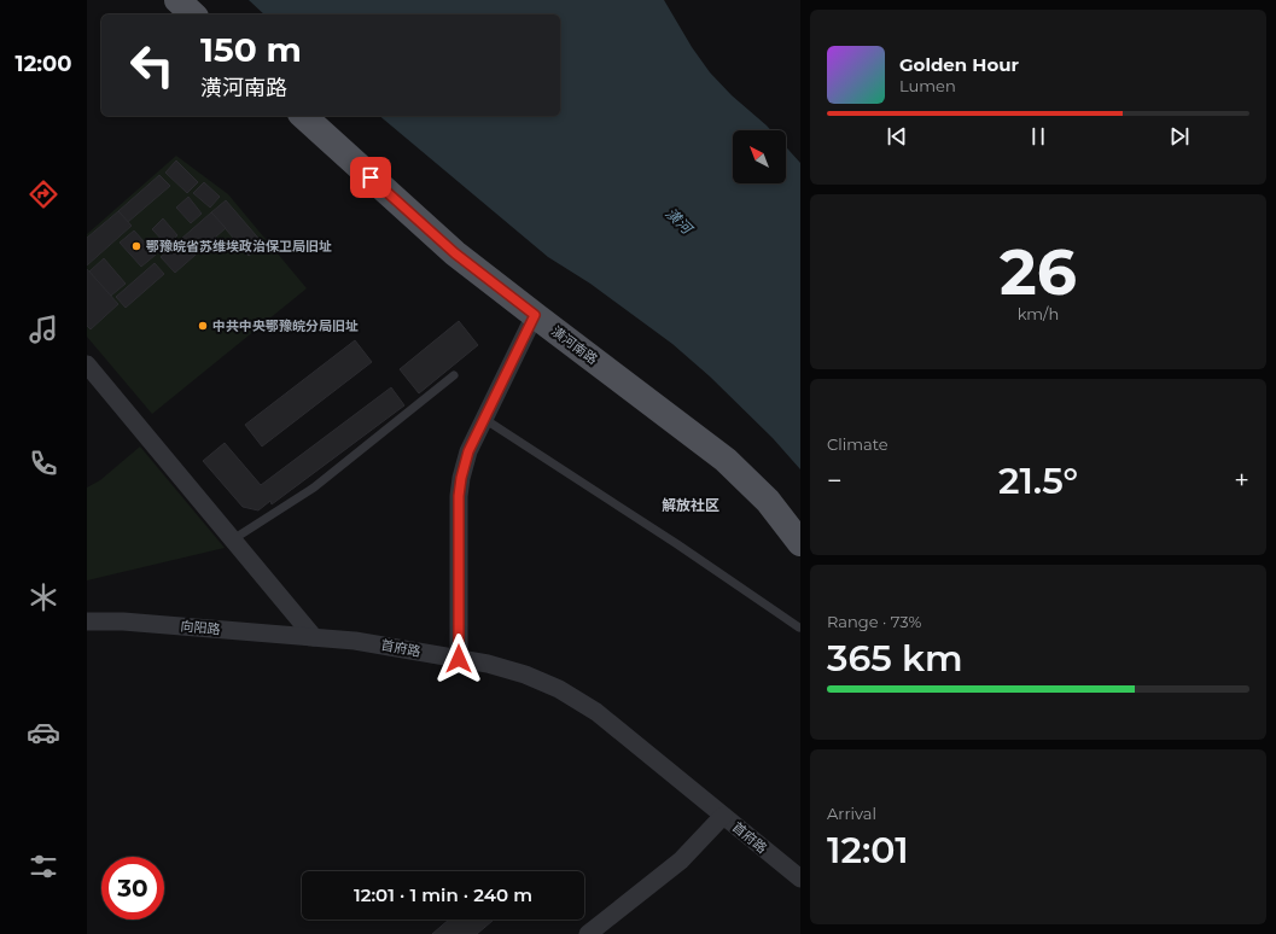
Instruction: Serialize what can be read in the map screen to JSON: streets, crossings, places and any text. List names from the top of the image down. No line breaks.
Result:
{"streets":{"main road":["潢河南路"],"street":["向阳路","首府路"]},"crossings":[["向阳路","首府路"]],"districts":["解放社区"],"water":["潢河"],"places":["鄂豫皖省苏维埃政治保卫局旧址","中共中央鄂豫皖分局旧址"],"north":"top left","page":{"tabs":"12:00","turn":["150 m","潢河南路"],"song":["Golden Hour","Lumen"],"tile":[["26","km/h"],"Climate",["Range · 73%","365 km"],["Arrival","12:01"]],"heat":["−","21.5°","+"],"limit":"30","trip":"12:01 · 1 min · 240 m"}}
